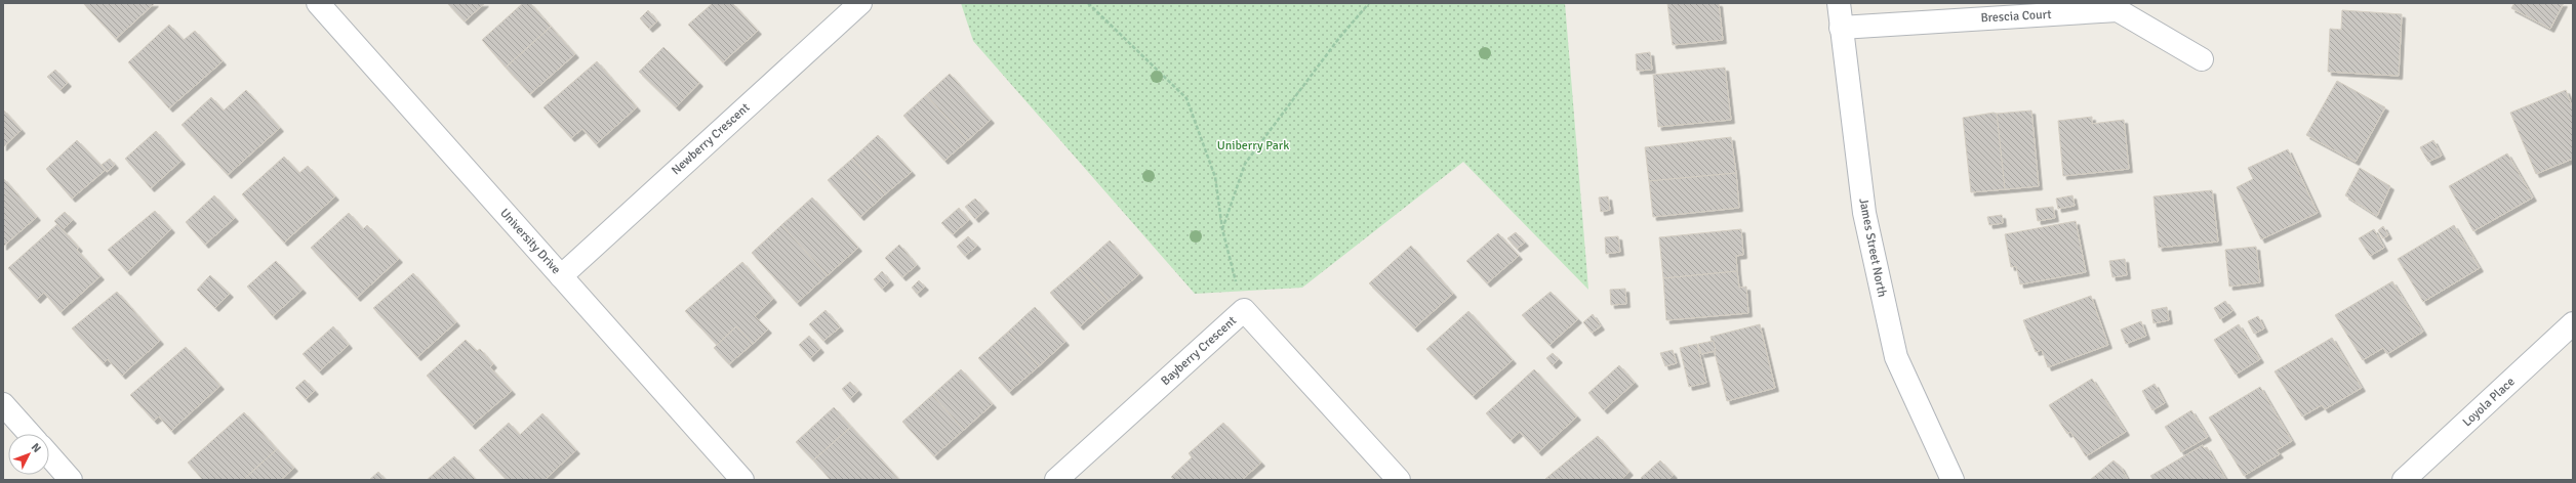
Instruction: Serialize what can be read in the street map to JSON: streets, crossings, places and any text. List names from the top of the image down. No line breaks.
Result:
{"streets":{"street":["Brescia Court","Newberry Crescent","University Drive","James Street North","Bayberry Crescent","Loyola Place"]},"crossings":[["Brescia Court","James Street North"],["Newberry Crescent","University Drive"]],"parks":["Uniberry Park"],"north":"top right"}
